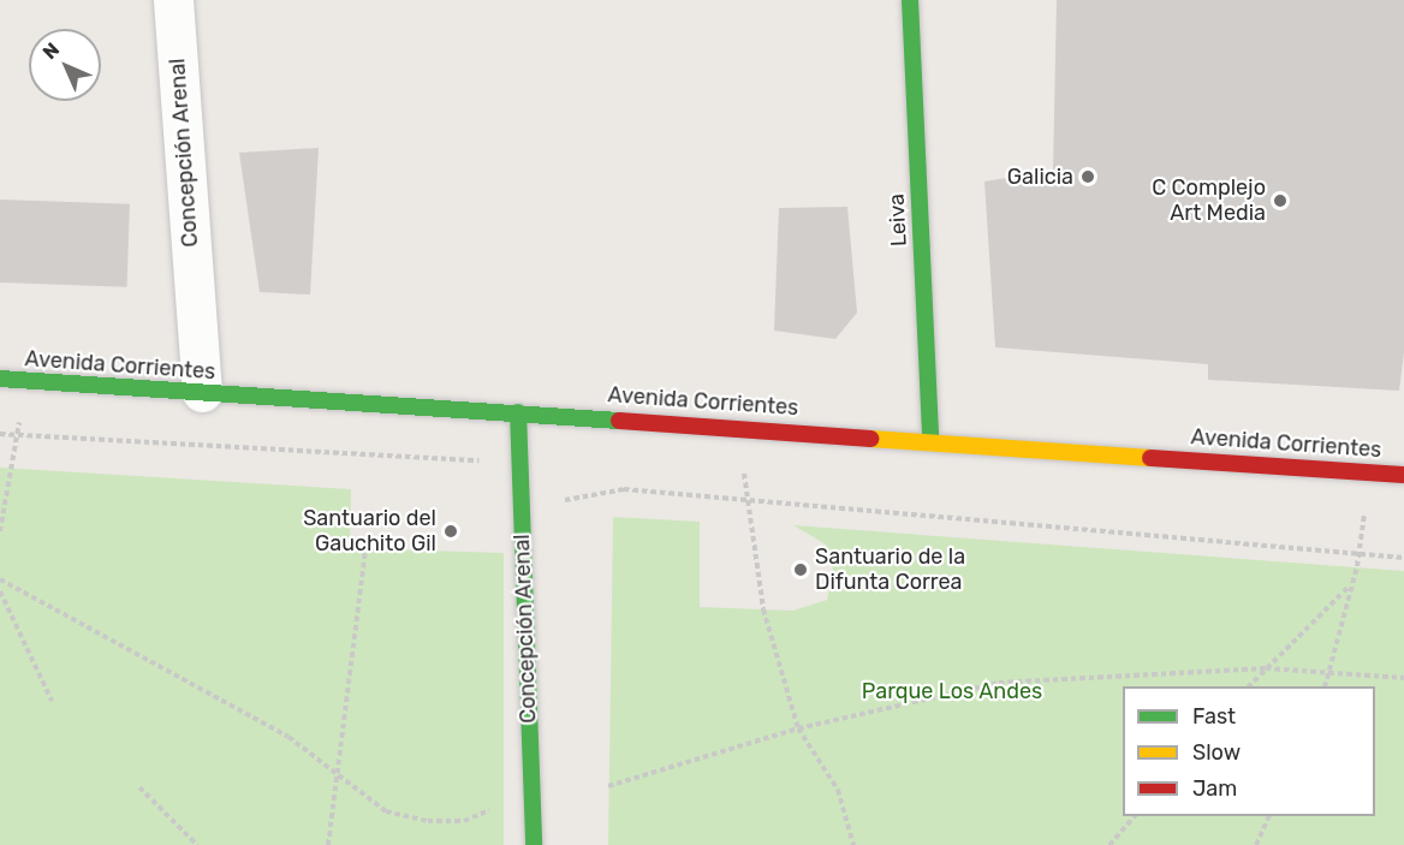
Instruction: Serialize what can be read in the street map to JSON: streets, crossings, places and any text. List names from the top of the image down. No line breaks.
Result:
{"streets":{"main road":["Concepción Arenal","Leiva","Avenida Corrientes"]},"crossings":[["Concepción Arenal","Avenida Corrientes"],["Leiva","Avenida Corrientes"]],"parks":["Parque Los Andes"],"places":["Galicia","C Complejo Art Media","Santuario del Gauchito Gil","Santuario de la Difunta Correa"],"legend":["Fast","Slow","Jam"],"north":"top left"}
